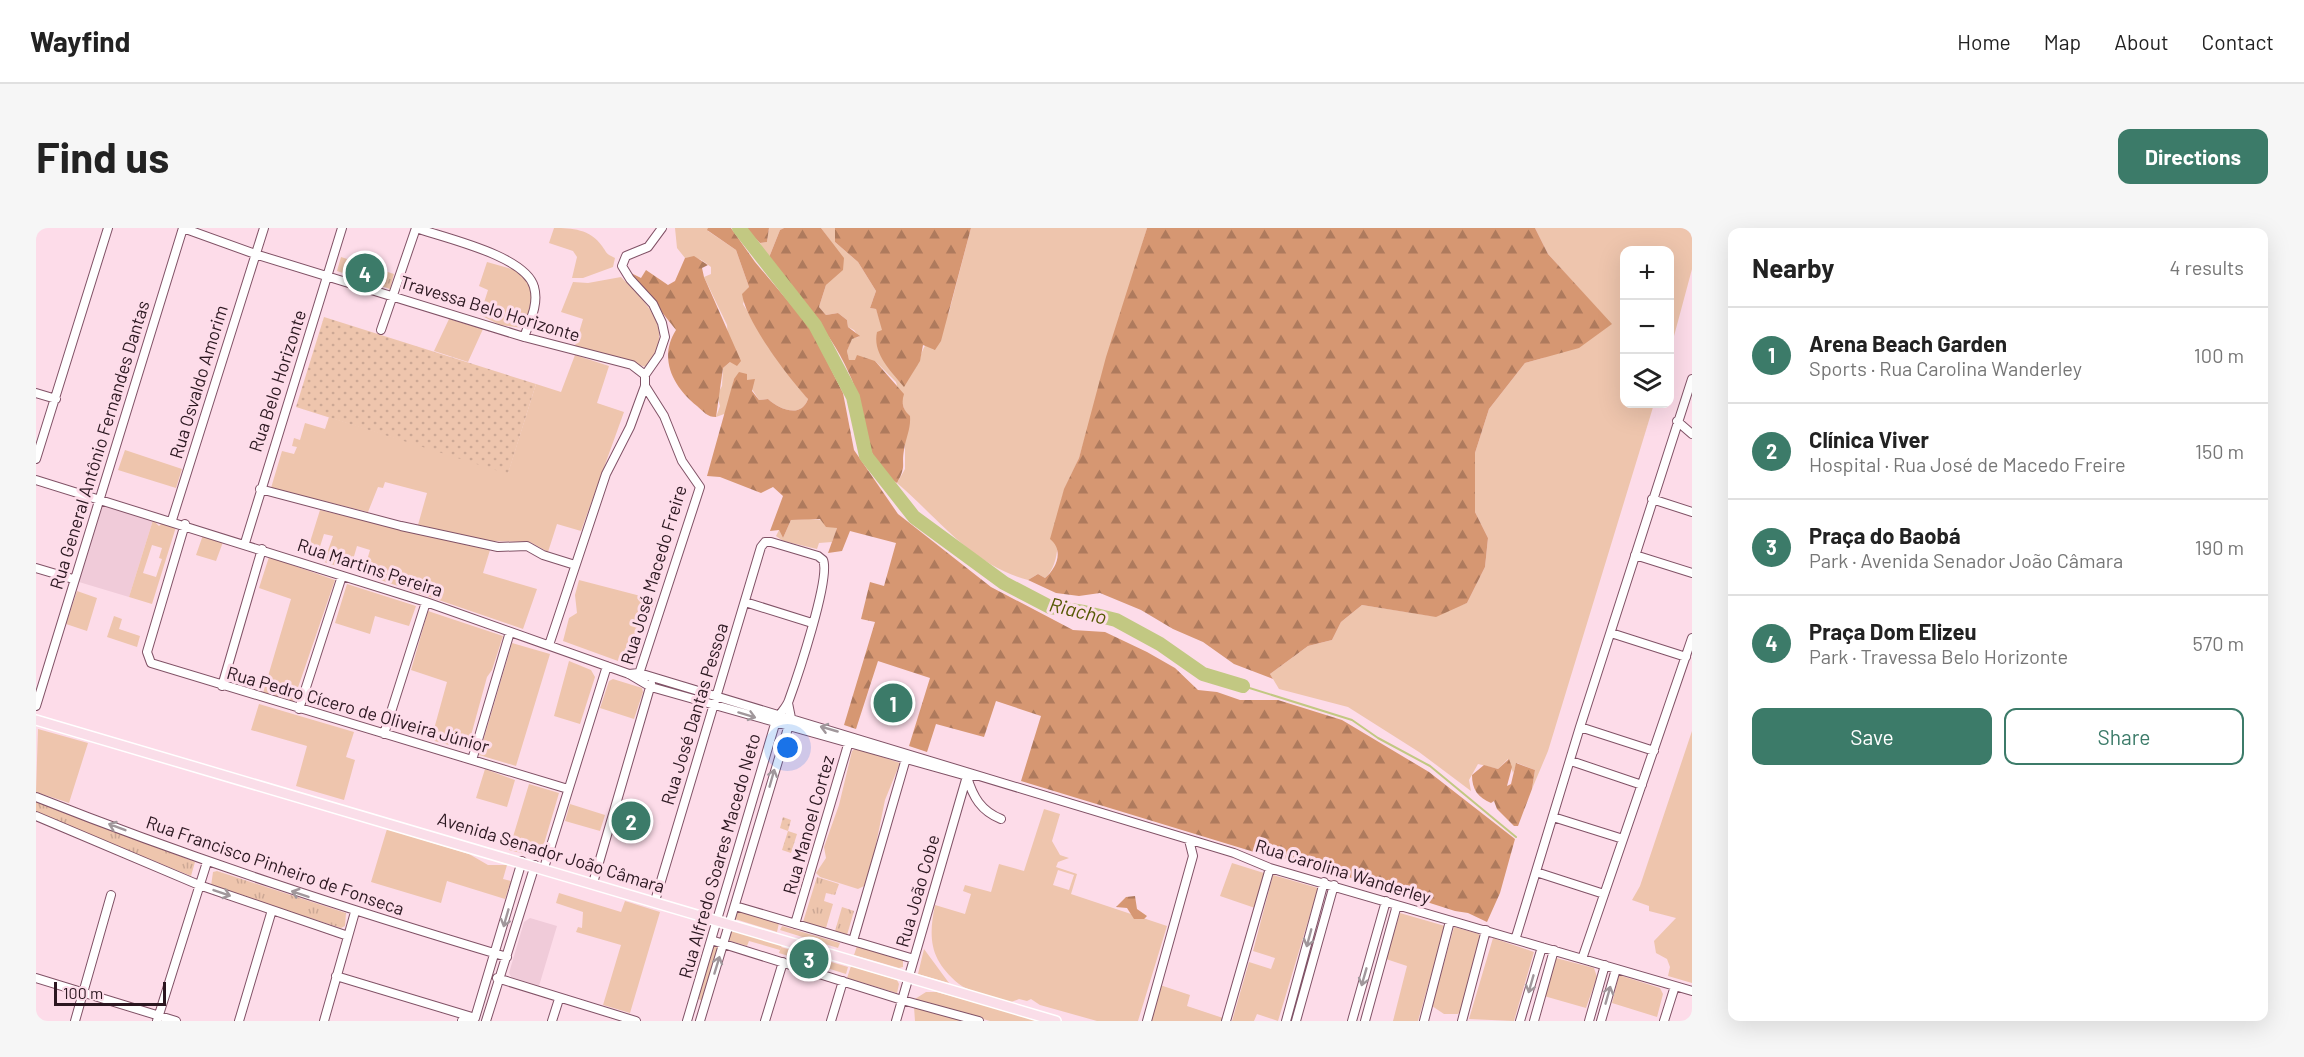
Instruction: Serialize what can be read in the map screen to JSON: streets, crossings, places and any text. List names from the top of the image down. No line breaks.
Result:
{"streets":{"main road":["Avenida Senador João Câmara"],"street":["Travessa Belo Horizonte","Rua Belo Horizonte","Rua Osvaldo Amorim","Rua General Antônio Fernandes Dantas","Rua Martins Pereira","Rua José Macedo Freire","Rua Pedro Cícero de Oliveira Júnior","Rua José Dantas Pessoa","Rua Manoel Cortez","Rua Alfredo Soares Macedo Neto","Rua Francisco Pinheiro de Fonseca","Rua Carolina Wanderley","Rua João Cobe"]},"crossings":[["Travessa Belo Horizonte","Rua Belo Horizonte"],["Travessa Belo Horizonte","Rua Osvaldo Amorim"],["Travessa Belo Horizonte","Rua General Antônio Fernandes Dantas"],["Rua Belo Horizonte","Rua Martins Pereira"],["Rua Osvaldo Amorim","Rua Martins Pereira"],["Rua General Antônio Fernandes Dantas","Rua Martins Pereira"],["Rua Martins Pereira","Rua José Macedo Freire"],["Rua Martins Pereira","Rua Pedro Cícero de Oliveira Júnior"],["Rua Martins Pereira","Rua Carolina Wanderley"],["Rua José Macedo Freire","Rua Carolina Wanderley"],["Rua José Dantas Pessoa","Avenida Senador João Câmara"],["Rua José Dantas Pessoa","Rua Alfredo Soares Macedo Neto"],["Rua José Dantas Pessoa","Rua Carolina Wanderley"],["Rua Manoel Cortez","Rua Carolina Wanderley"],["Avenida Senador João Câmara","Rua Alfredo Soares Macedo Neto"],["Avenida Senador João Câmara","Rua João Cobe"],["Rua Alfredo Soares Macedo Neto","Rua Carolina Wanderley"],["Rua Carolina Wanderley","Rua João Cobe"]],"water":["Riacho"],"scale_bar":"100 m","page":{"header":"Wayfind","nav":["Home","Map","About","Contact"],"buttons":["Directions",["Save","Share"]],"title":"Find us","heading":["Nearby","4 results"],"map_buttons":["+","−"],"pins":["4","1","2","3"],"list":[{"mark":"1","name":"Arena Beach Garden","note":"Sports · Rua Carolina Wanderley","value":"100 m"},{"mark":"2","name":"Clínica Viver","note":"Hospital · Rua José de Macedo Freire","value":"150 m"},{"mark":"3","name":"Praça do Baobá","note":"Park · Avenida Senador João Câmara","value":"190 m"},{"mark":"4","name":"Praça Dom Elizeu","note":"Park · Travessa Belo Horizonte","value":"570 m"}],"scale":"100 m"}}
